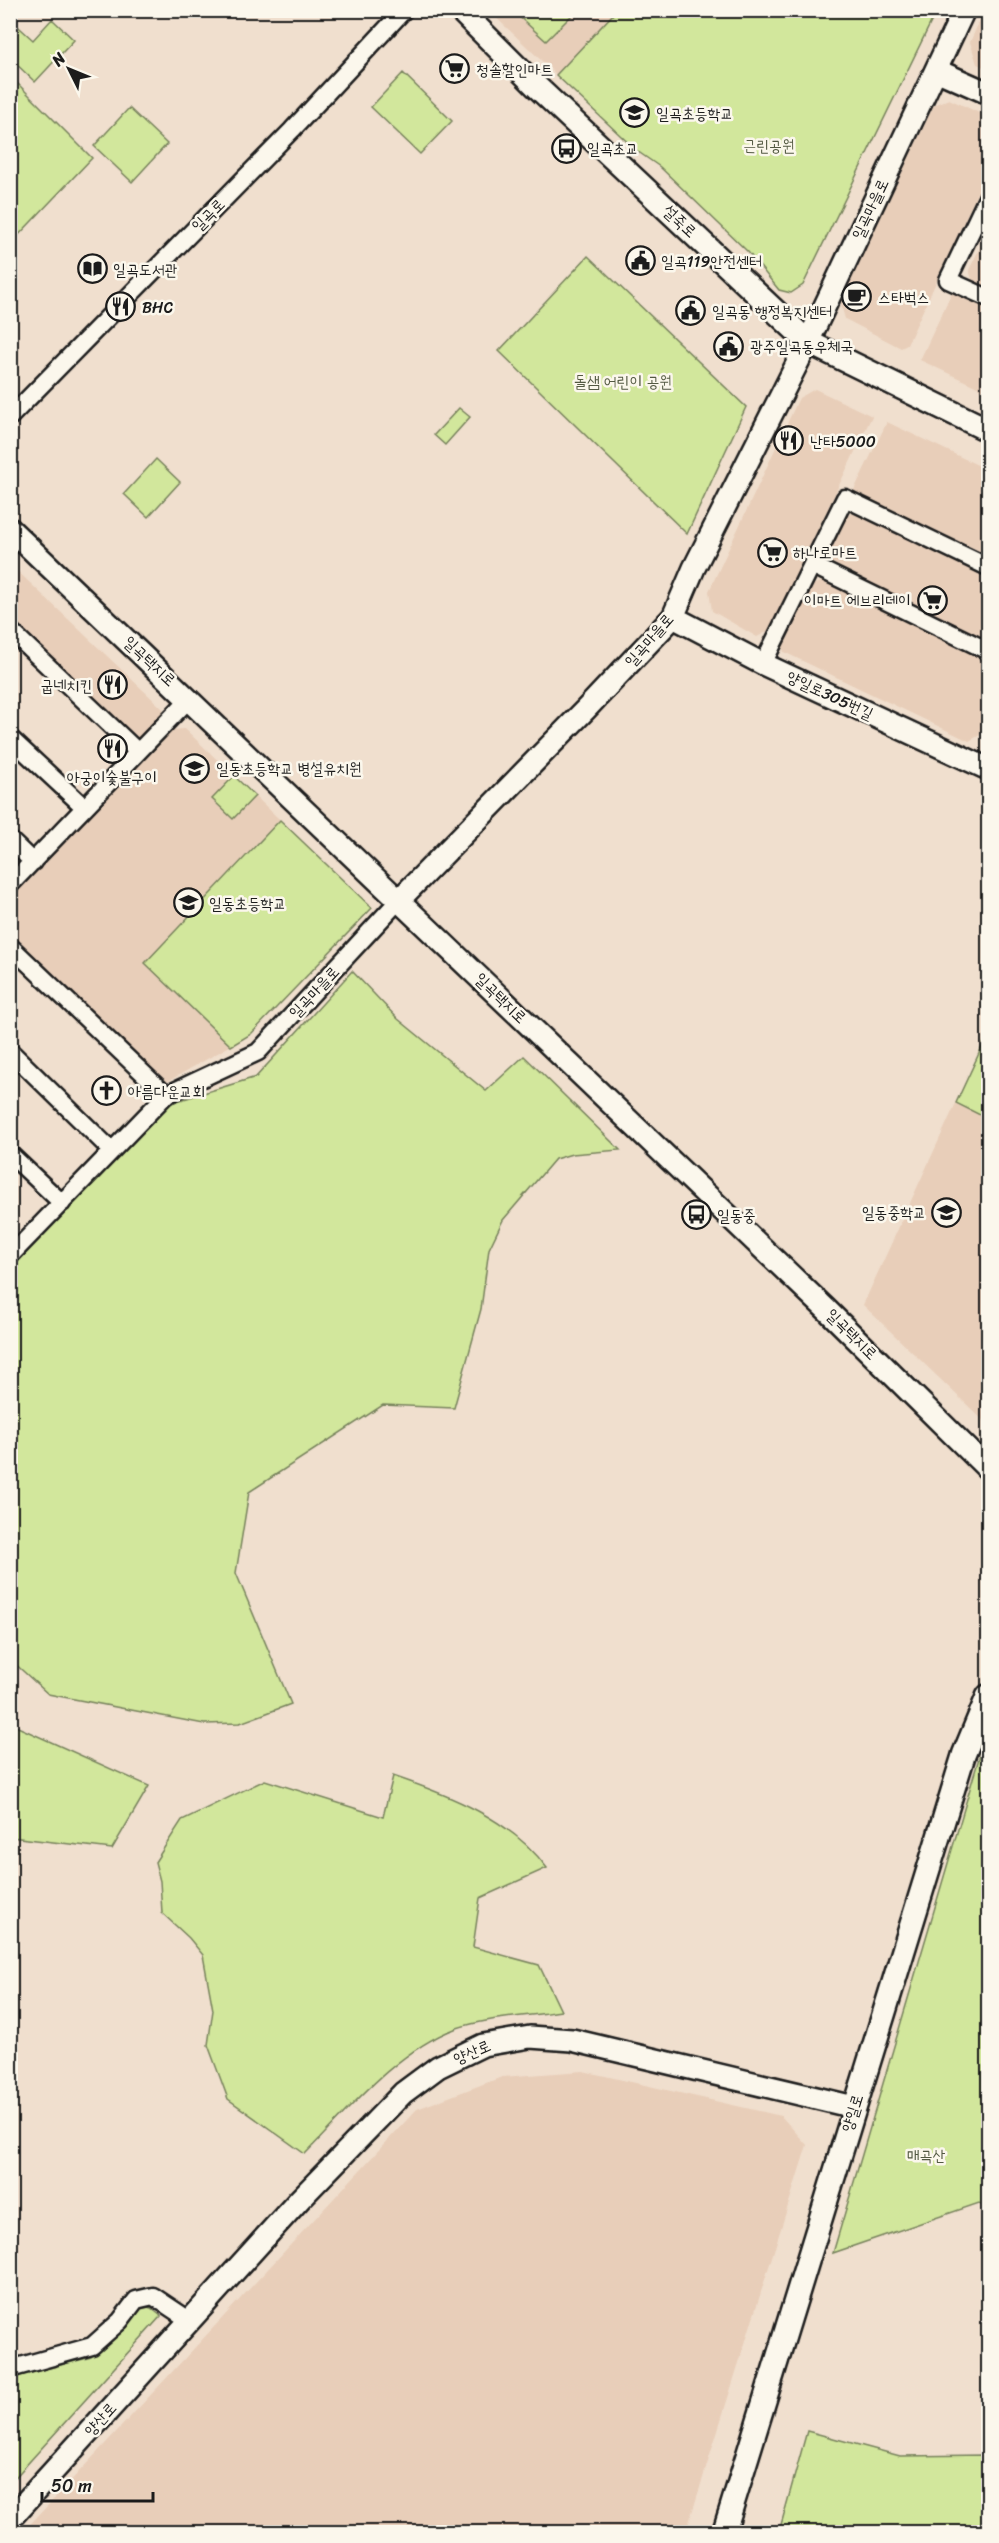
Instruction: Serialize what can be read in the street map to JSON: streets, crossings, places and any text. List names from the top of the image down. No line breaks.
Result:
{"streets":{"main road":["설죽로","양일로"],"street":["일곡마을로","일곡로","일곡택지로","양일로305번길","양산로"]},"crossings":[["일곡마을로","설죽로"],["일곡마을로","일곡택지로"],["일곡마을로","양일로305번길"],["양산로","양일로"]],"parks":["근린공원","돌샘 어린이 공원","매곡산"],"places":{"supermarket":["청솔할인마트","하나로마트","이마트 에브리데이"],"school or university":["일곡초등학교","일동초등학교 병설유치원","일동초등학교","일동중학교"],"bus stop":["일곡초교","일동중"],"public building":["일곡119안전센터","일곡동 행정복지센터","광주일곡동우체국"],"library":["일곡도서관"],"cafe":["스타벅스"],"restaurant":["BHC","난타5000","굽네치킨","아궁이숯불구이"],"church":["아름다운교회"]},"scale_bar":"50 m","north":"top left"}
